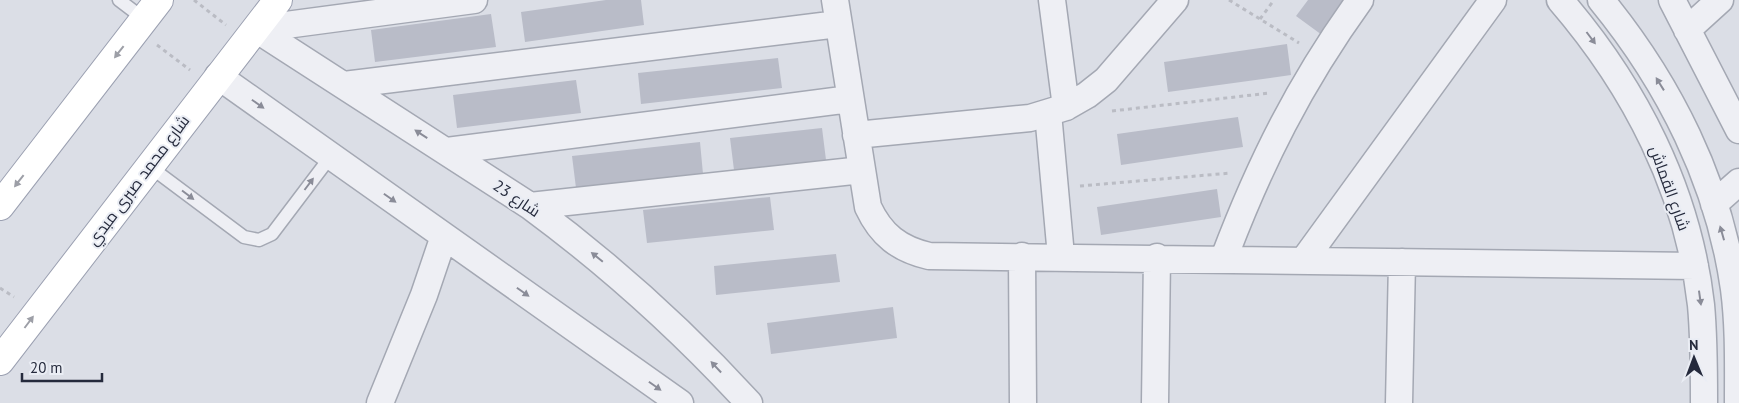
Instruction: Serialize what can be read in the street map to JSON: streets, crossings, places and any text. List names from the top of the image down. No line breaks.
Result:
{"streets":{"main road":["شارع محمد صبرى مبدي"],"street":["شارع القماش","شارع 23"]},"crossings":[["شارع محمد صبرى مبدي","شارع 23"]],"scale_bar":"20 m","north":"top"}
